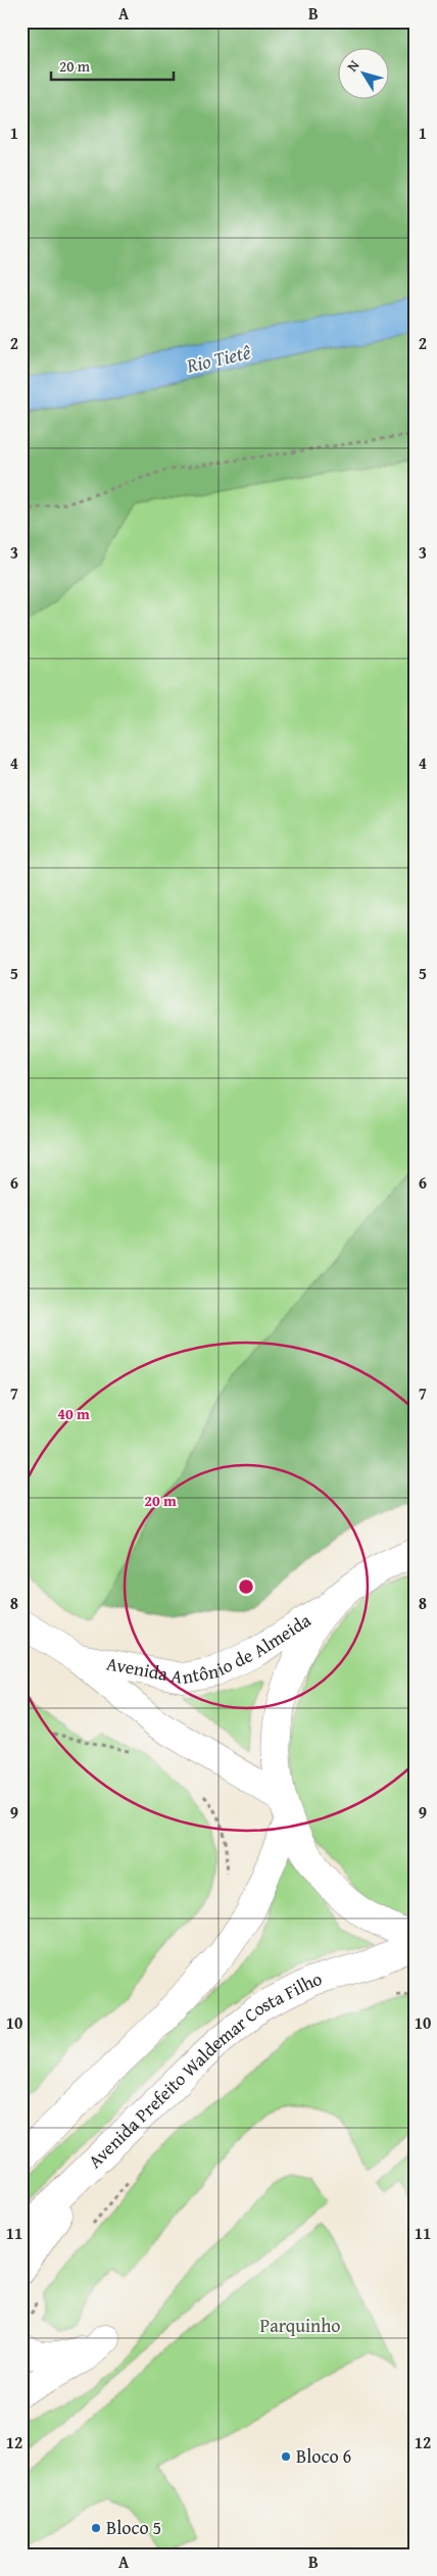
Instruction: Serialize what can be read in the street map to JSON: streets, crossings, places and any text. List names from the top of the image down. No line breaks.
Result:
{"streets":{"street":["Avenida Antônio de Almeida","Avenida Prefeito Waldemar Costa Filho"]},"water":["Rio Tietê"],"parks":["Parquinho"],"places":["Bloco 6","Bloco 5"],"scale_bar":"20 m","north":"top left","grid":{"columns":["A","B"],"rows":["1","2","3","4","5","6","7","8","9","10","11","12"]},"rings":["40 m","20 m"]}
